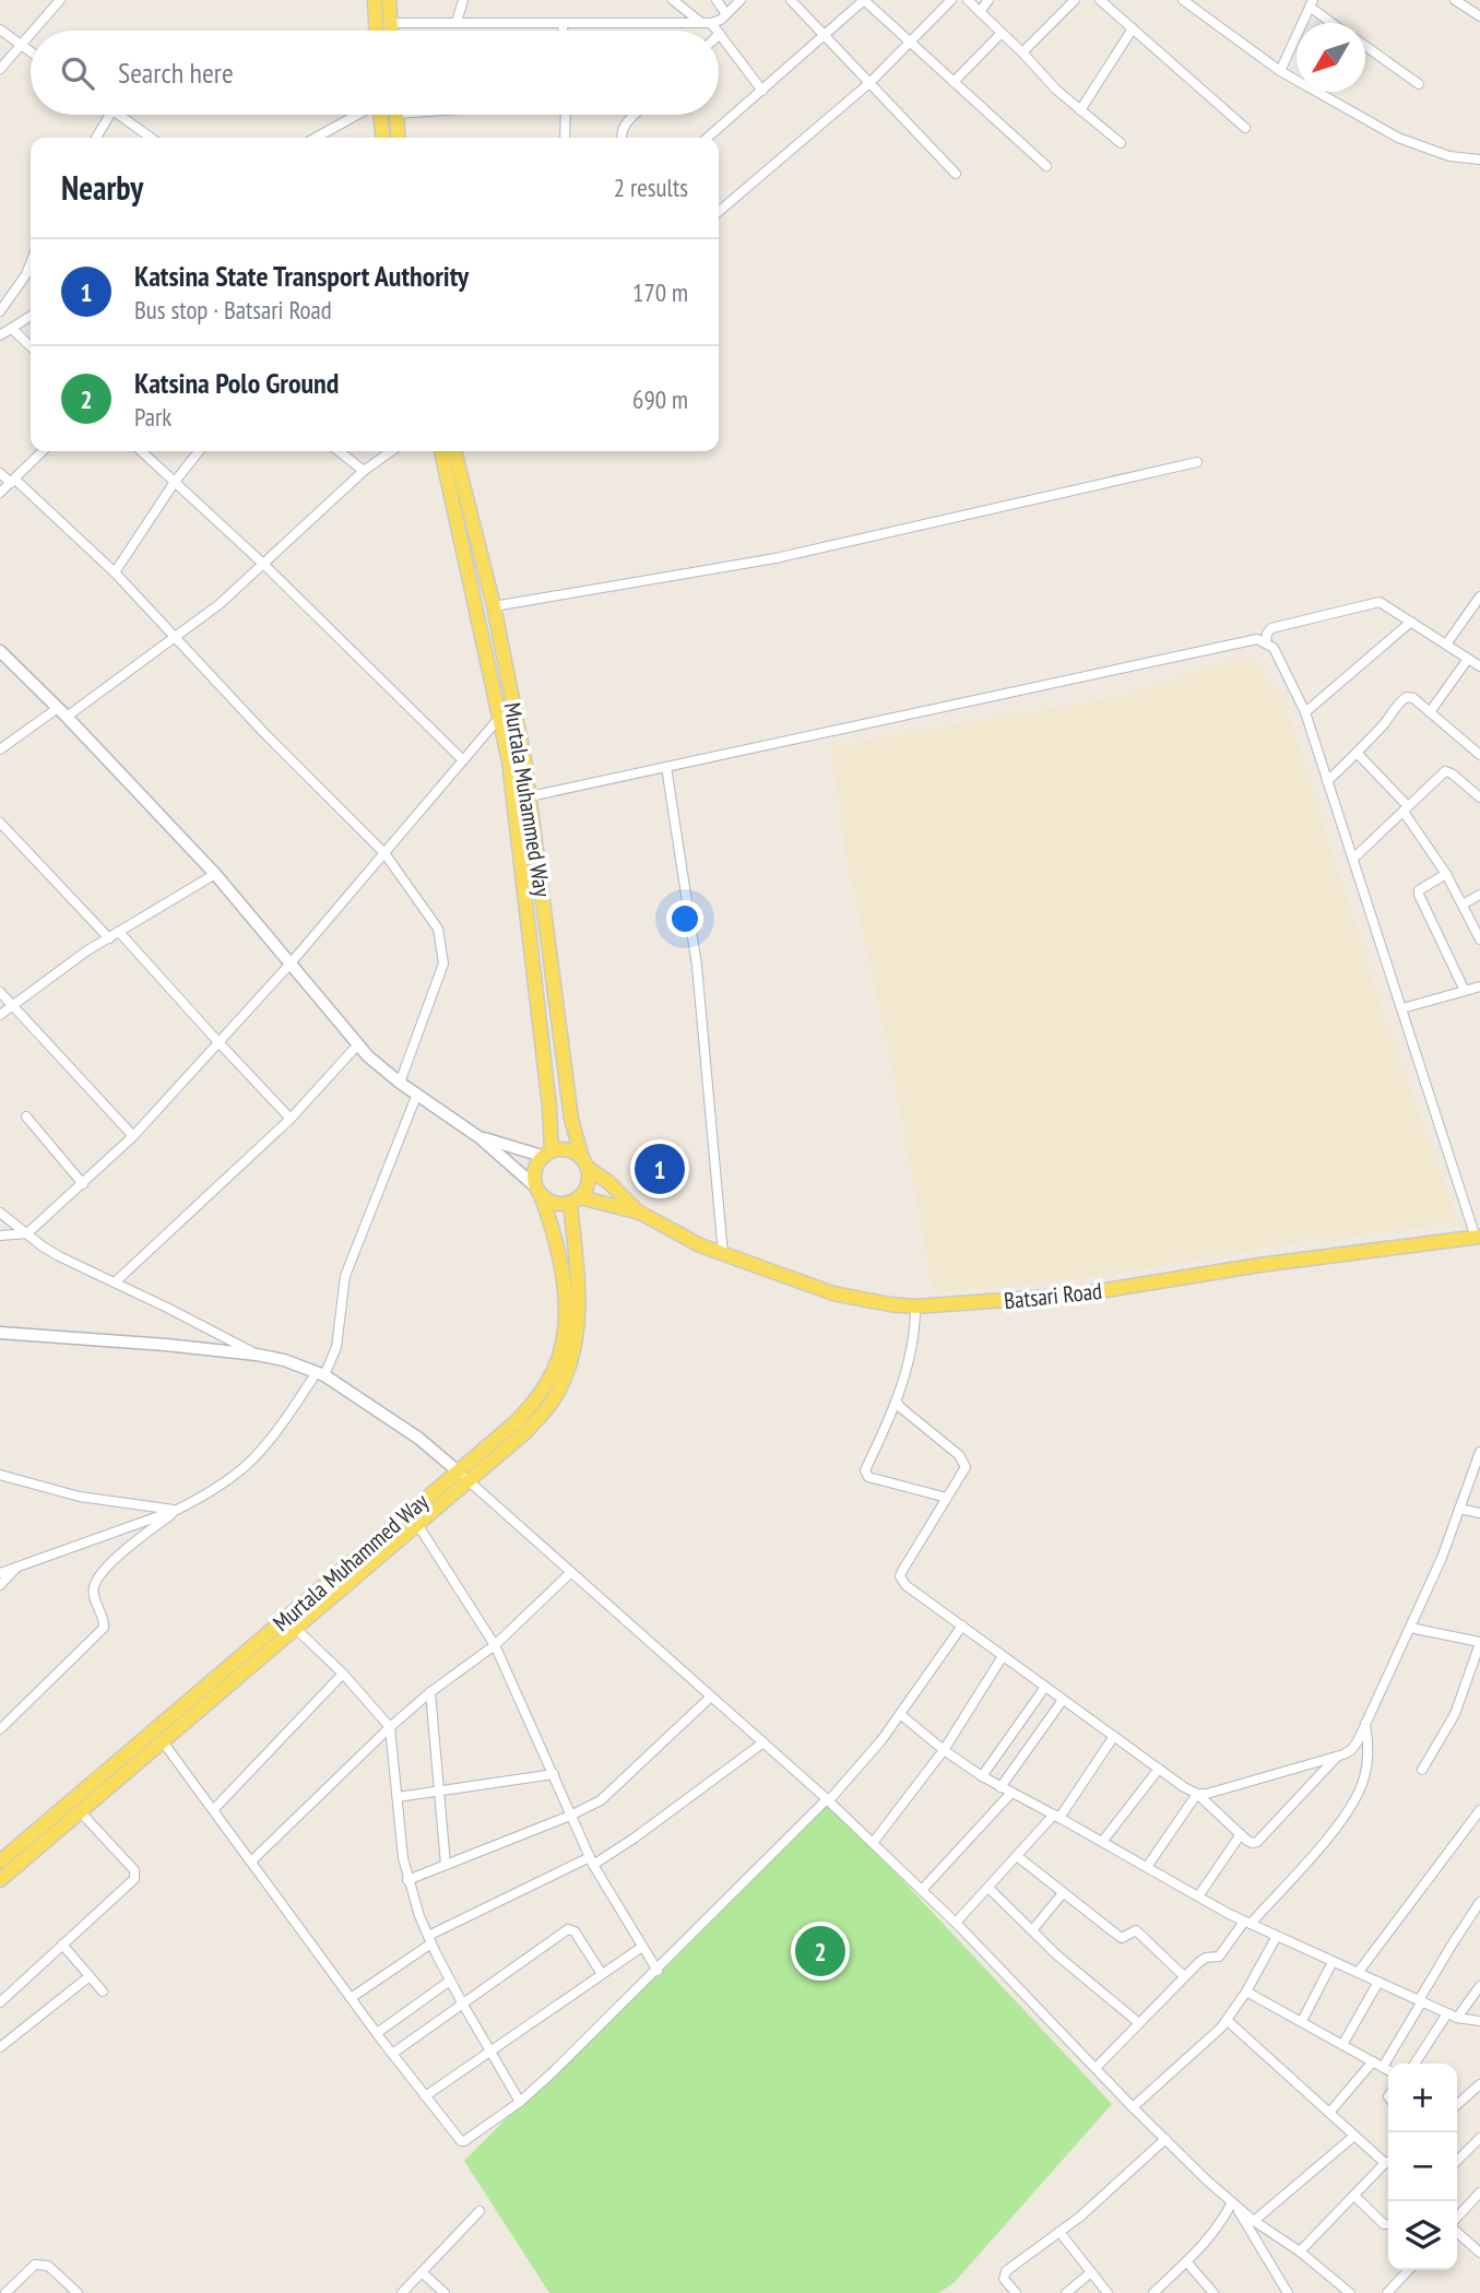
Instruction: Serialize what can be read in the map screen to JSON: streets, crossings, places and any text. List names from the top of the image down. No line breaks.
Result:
{"streets":{"main road":["Murtala Muhammed Way","Batsari Road"]},"north":"bottom left","page":{"search":"Search here","heading":["Nearby","2 results"],"list":[{"mark":"1","name":"Katsina State Transport Authority","note":"Bus stop · Batsari Road","value":"170 m"},{"mark":"2","name":"Katsina Polo Ground","note":"Park","value":"690 m"}],"pins":["1","2"],"map_buttons":["+","−"]}}
